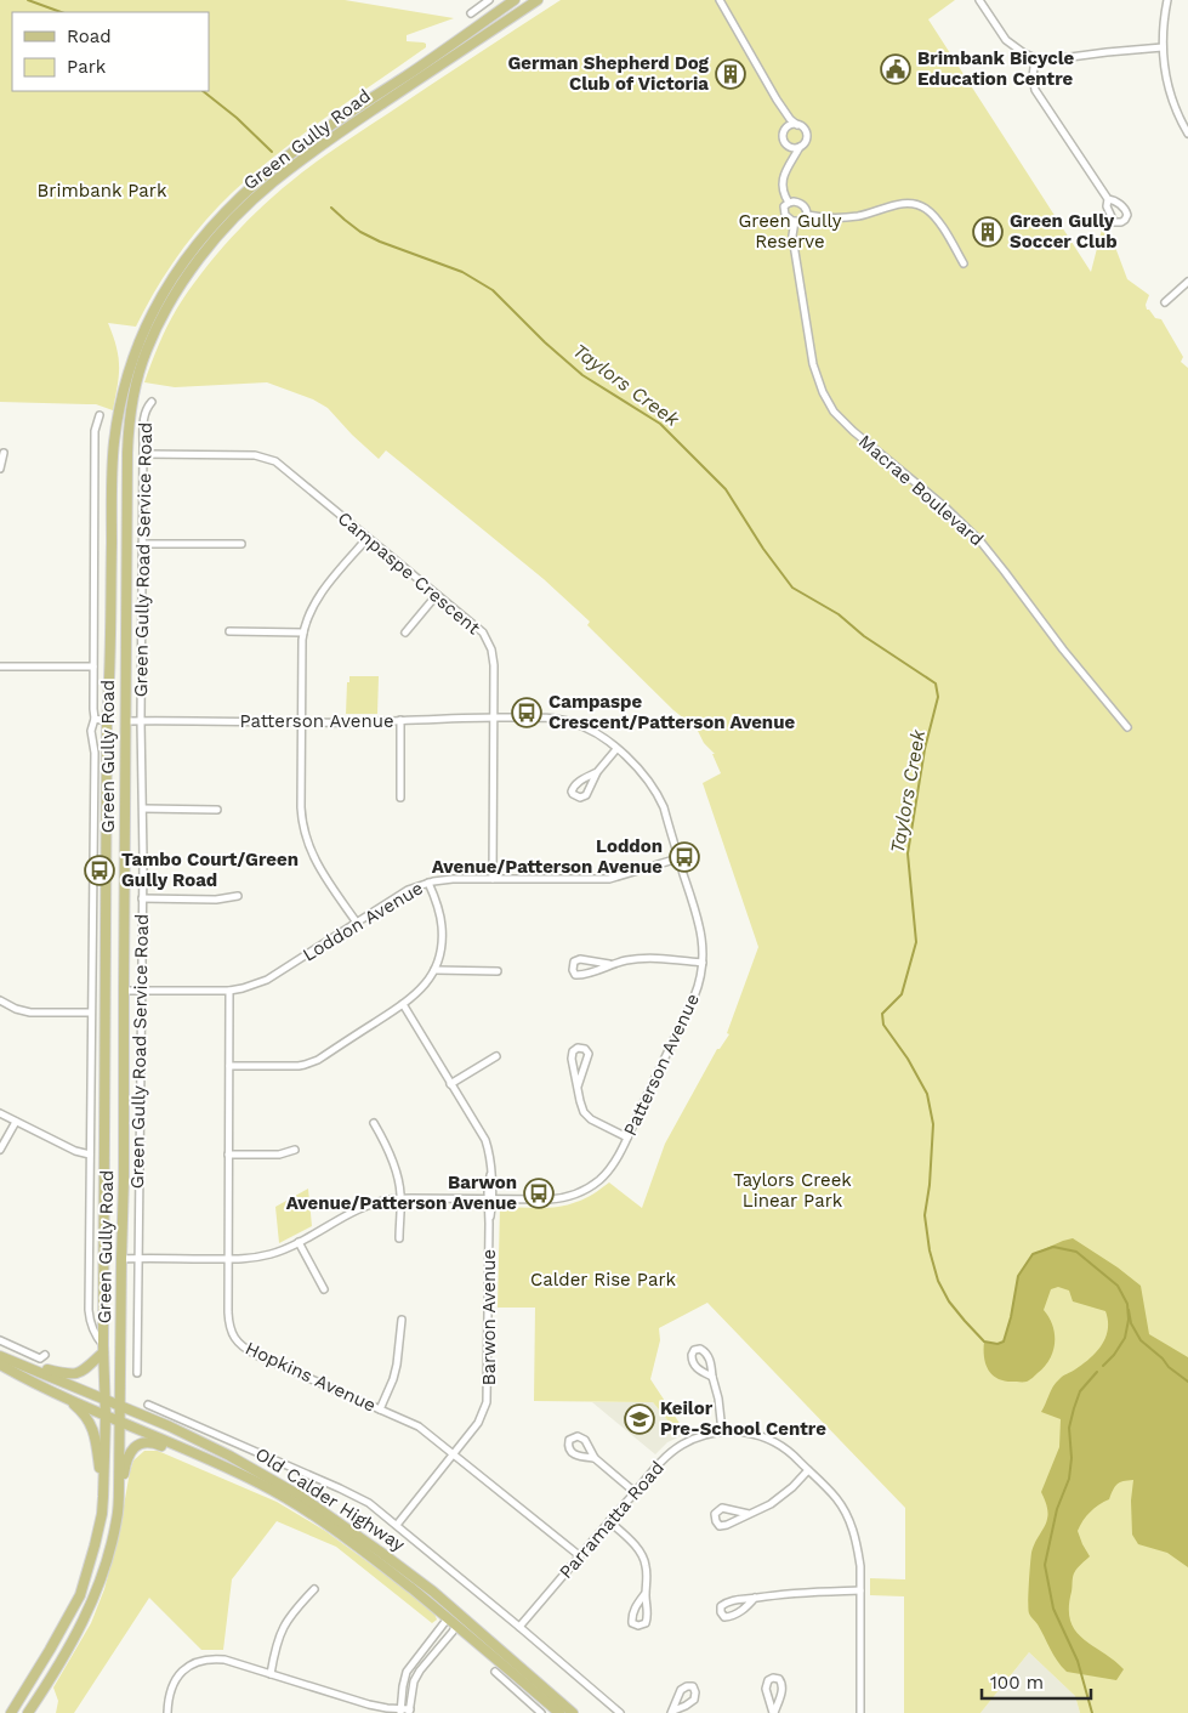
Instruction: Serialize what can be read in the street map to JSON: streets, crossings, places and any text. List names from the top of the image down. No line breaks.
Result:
{"streets":{"main road":["Green Gully Road","Old Calder Highway"],"street":["Macrae Boulevard","Green Gully Road Service Road","Campaspe Crescent","Patterson Avenue","Loddon Avenue","Barwon Avenue","Hopkins Avenue","Parramatta Road"]},"crossings":[["Green Gully Road","Patterson Avenue"],["Green Gully Road","Loddon Avenue"],["Green Gully Road","Old Calder Highway"],["Green Gully Road Service Road","Campaspe Crescent"],["Green Gully Road Service Road","Patterson Avenue"],["Green Gully Road Service Road","Loddon Avenue"],["Campaspe Crescent","Patterson Avenue"],["Campaspe Crescent","Loddon Avenue"],["Patterson Avenue","Loddon Avenue"],["Patterson Avenue","Barwon Avenue"],["Patterson Avenue","Hopkins Avenue"],["Loddon Avenue","Hopkins Avenue"],["Barwon Avenue","Hopkins Avenue"],["Hopkins Avenue","Parramatta Road"]],"water":["Taylors Creek"],"parks":["Brimbank Park","Green Gully Reserve","Taylors Creek Linear Park","Calder Rise Park"],"places":{"public building":["Brimbank Bicycle Education Centre"],"building":["German Shepherd Dog Club of Victoria","Green Gully Soccer Club"],"bus stop":["Campaspe Crescent/Patterson Avenue","Loddon Avenue/Patterson Avenue","Tambo Court/Green Gully Road","Barwon Avenue/Patterson Avenue"],"school or university":["Keilor Pre-School Centre"]},"legend":["Road","Park"],"scale_bar":"100 m"}
